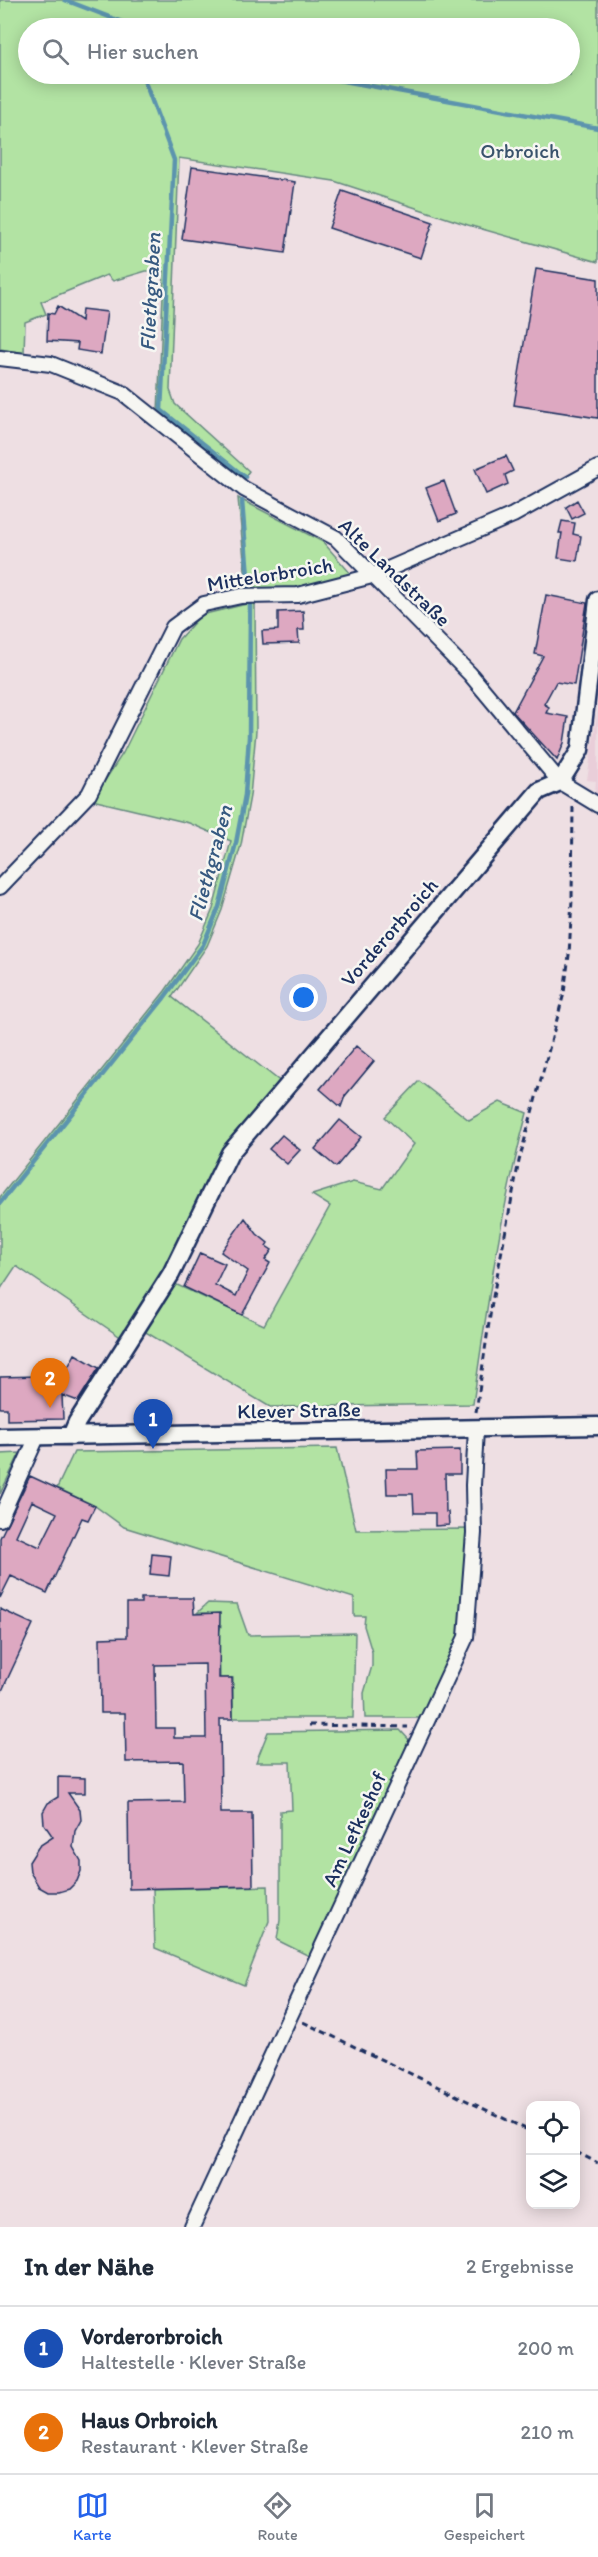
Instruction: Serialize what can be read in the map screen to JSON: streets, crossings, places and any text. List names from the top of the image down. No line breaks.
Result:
{"streets":{"street":["Alte Landstraße","Mittelorbroich","Vorderorbroich","Klever Straße","Am Lefkeshof"]},"crossings":[["Alte Landstraße","Mittelorbroich"],["Alte Landstraße","Vorderorbroich"],["Vorderorbroich","Klever Straße"],["Klever Straße","Am Lefkeshof"]],"water":["Fliethgraben"],"parks":["Orbroich"],"page":{"search":"Hier suchen","pins":["2","1"],"heading":["In der Nähe","2 Ergebnisse"],"list":[{"mark":"1","name":"Vorderorbroich","note":"Haltestelle · Klever Straße","value":"200 m"},{"mark":"2","name":"Haus Orbroich","note":"Restaurant · Klever Straße","value":"210 m"}],"nav":["Karte","Route","Gespeichert"]}}
